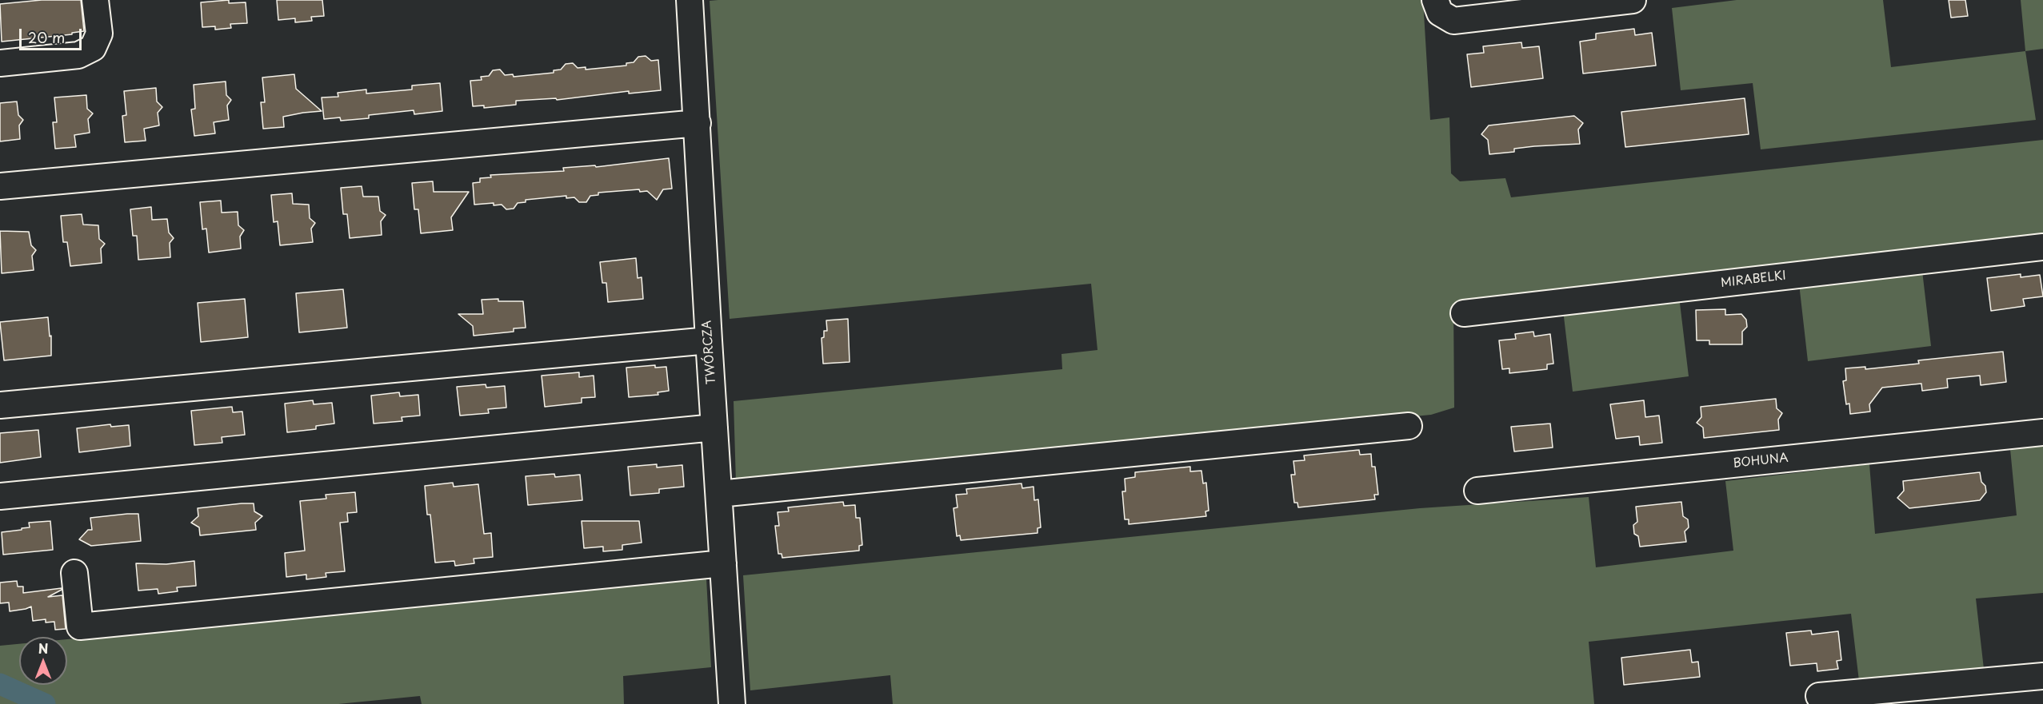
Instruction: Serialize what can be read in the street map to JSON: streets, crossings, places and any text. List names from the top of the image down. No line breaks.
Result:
{"streets":{"street":["MIRABELKI","TWÓRCZA","BOHUNA"]},"scale_bar":"20 m","north":"top"}
